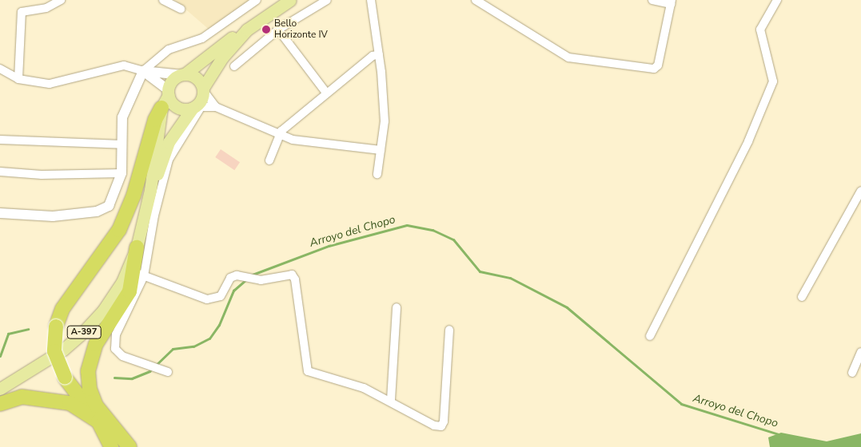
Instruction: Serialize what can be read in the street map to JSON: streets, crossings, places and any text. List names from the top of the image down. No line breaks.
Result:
{"streets":{"main road":["A-397"]},"water":["Arroyo del Chopo"],"places":["Bello Horizonte IV"]}
